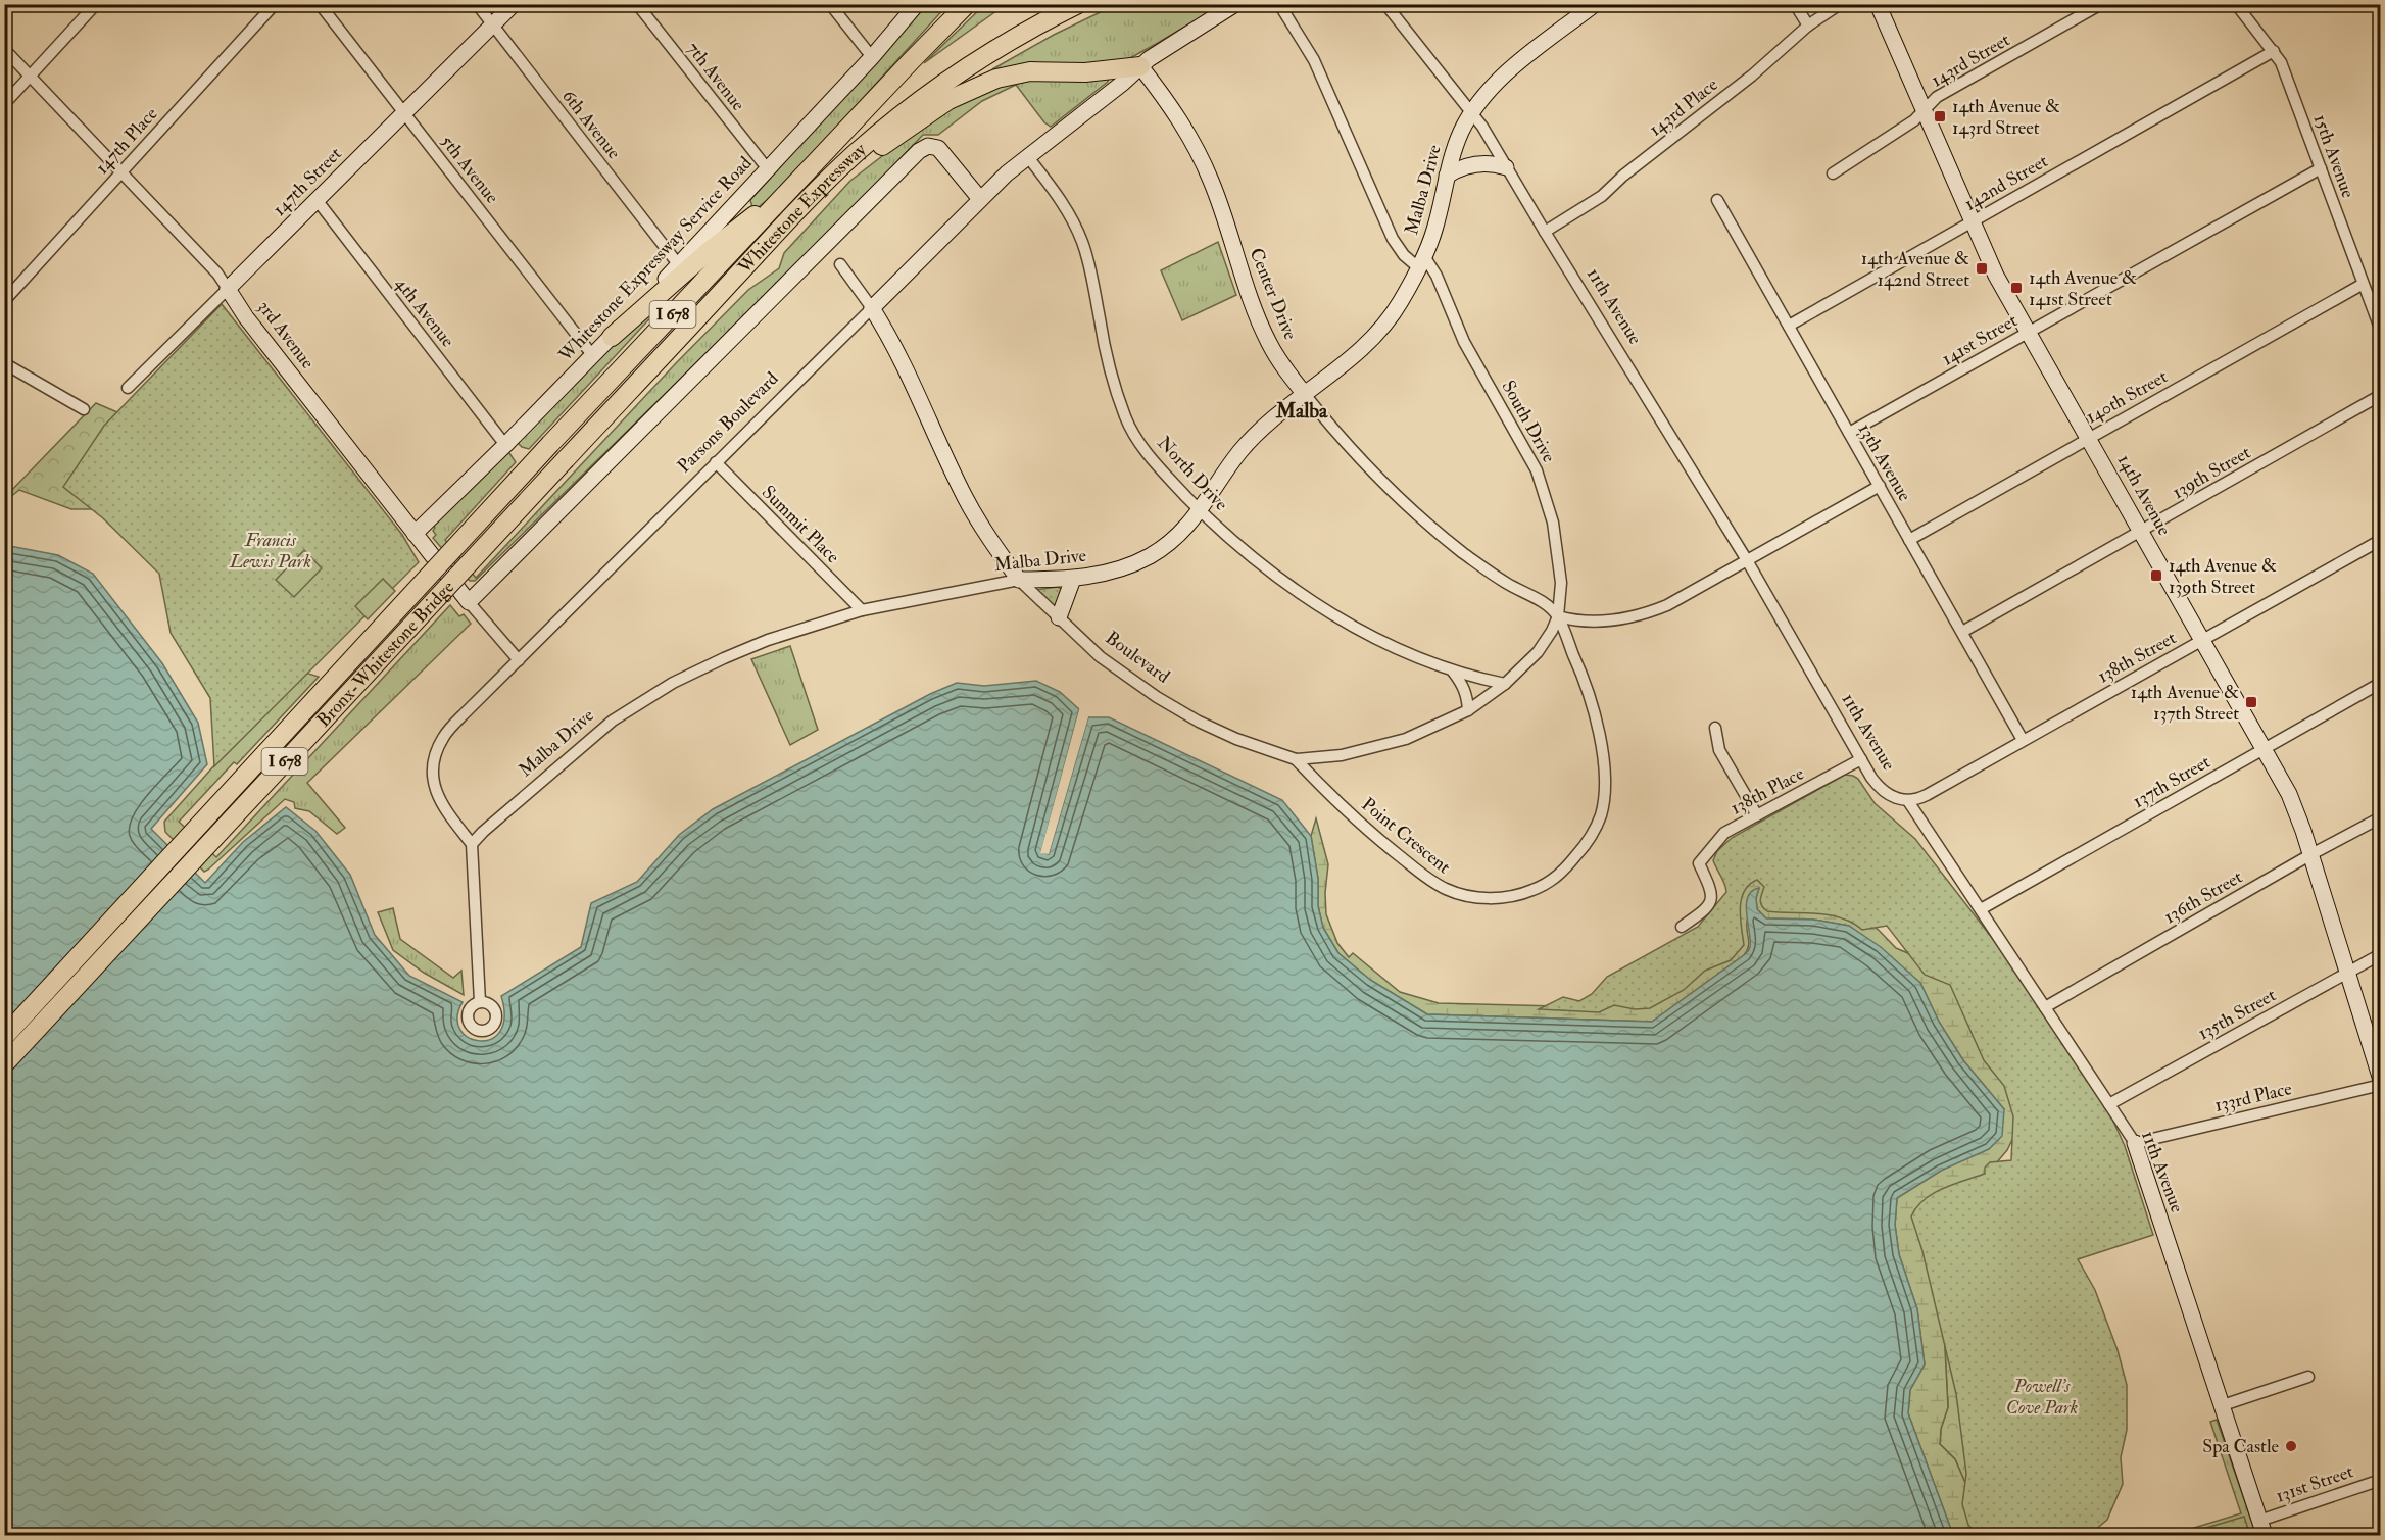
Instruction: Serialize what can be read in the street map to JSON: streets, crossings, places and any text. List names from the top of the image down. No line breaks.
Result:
{"streets":{"highway":["Whitestone Expressway","I 678","Bronx-Whitestone Bridge"],"street":["143rd Street","7th Avenue","143rd Place","6th Avenue","147th Place","15th Avenue","5th Avenue","147th Street","142nd Street","Malba Drive","Whitestone Expressway Service Road","Center Drive","11th Avenue","4th Avenue","3rd Avenue","141st Street","140th Street","South Drive","Parsons Boulevard","13th Avenue","139th Street","North Drive","14th Avenue","Summit Place","Boulevard","138th Street","137th Street","138th Place","Point Crescent","136th Street","135th Street","133rd Place","131st Street"]},"crossings":[["143rd Street","14th Avenue"],["7th Avenue","Whitestone Expressway Service Road"],["143rd Place","11th Avenue"],["6th Avenue","147th Street"],["6th Avenue","Whitestone Expressway Service Road"],["147th Place","3rd Avenue"],["15th Avenue","142nd Street"],["15th Avenue","141st Street"],["15th Avenue","140th Street"],["5th Avenue","147th Street"],["5th Avenue","Whitestone Expressway Service Road"],["147th Street","4th Avenue"],["147th Street","3rd Avenue"],["142nd Street","13th Avenue"],["142nd Street","14th Avenue"],["Malba Drive","Center Drive"],["Malba Drive","11th Avenue"],["Malba Drive","South Drive"],["Malba Drive","Parsons Boulevard"],["Malba Drive","North Drive"],["Malba Drive","Summit Place"],["Malba Drive","Boulevard"],["Whitestone Expressway","Bronx-Whitestone Bridge"],["Whitestone Expressway Service Road","4th Avenue"],["Whitestone Expressway Service Road","3rd Avenue"],["Center Drive","South Drive"],["Center Drive","Parsons Boulevard"],["Center Drive","Boulevard"],["Center Drive","Point Crescent"],["11th Avenue","138th Street"],["11th Avenue","137th Street"],["11th Avenue","138th Place"],["11th Avenue","136th Street"],["11th Avenue","135th Street"],["11th Avenue","133rd Place"],["11th Avenue","131st Street"],["3rd Avenue","Parsons Boulevard"],["141st Street","13th Avenue"],["141st Street","14th Avenue"],["140th Street","13th Avenue"],["140th Street","14th Avenue"],["South Drive","Boulevard"],["South Drive","Point Crescent"],["Parsons Boulevard","North Drive"],["Parsons Boulevard","Summit Place"],["Parsons Boulevard","Boulevard"],["13th Avenue","139th Street"],["13th Avenue","138th Street"],["139th Street","14th Avenue"],["North Drive","Boulevard"],["14th Avenue","138th Street"],["14th Avenue","137th Street"],["14th Avenue","136th Street"],["14th Avenue","135th Street"],["14th Avenue","133rd Place"],["Boulevard","Point Crescent"]],"districts":["Malba"],"parks":["Francis Lewis Park","Powell's Cove Park"],"places":{"transit":["14th Avenue & 143rd Street","14th Avenue & 142nd Street","14th Avenue & 141st Street","14th Avenue & 139th Street","14th Avenue & 137th Street"],"other":["Spa Castle"]}}
